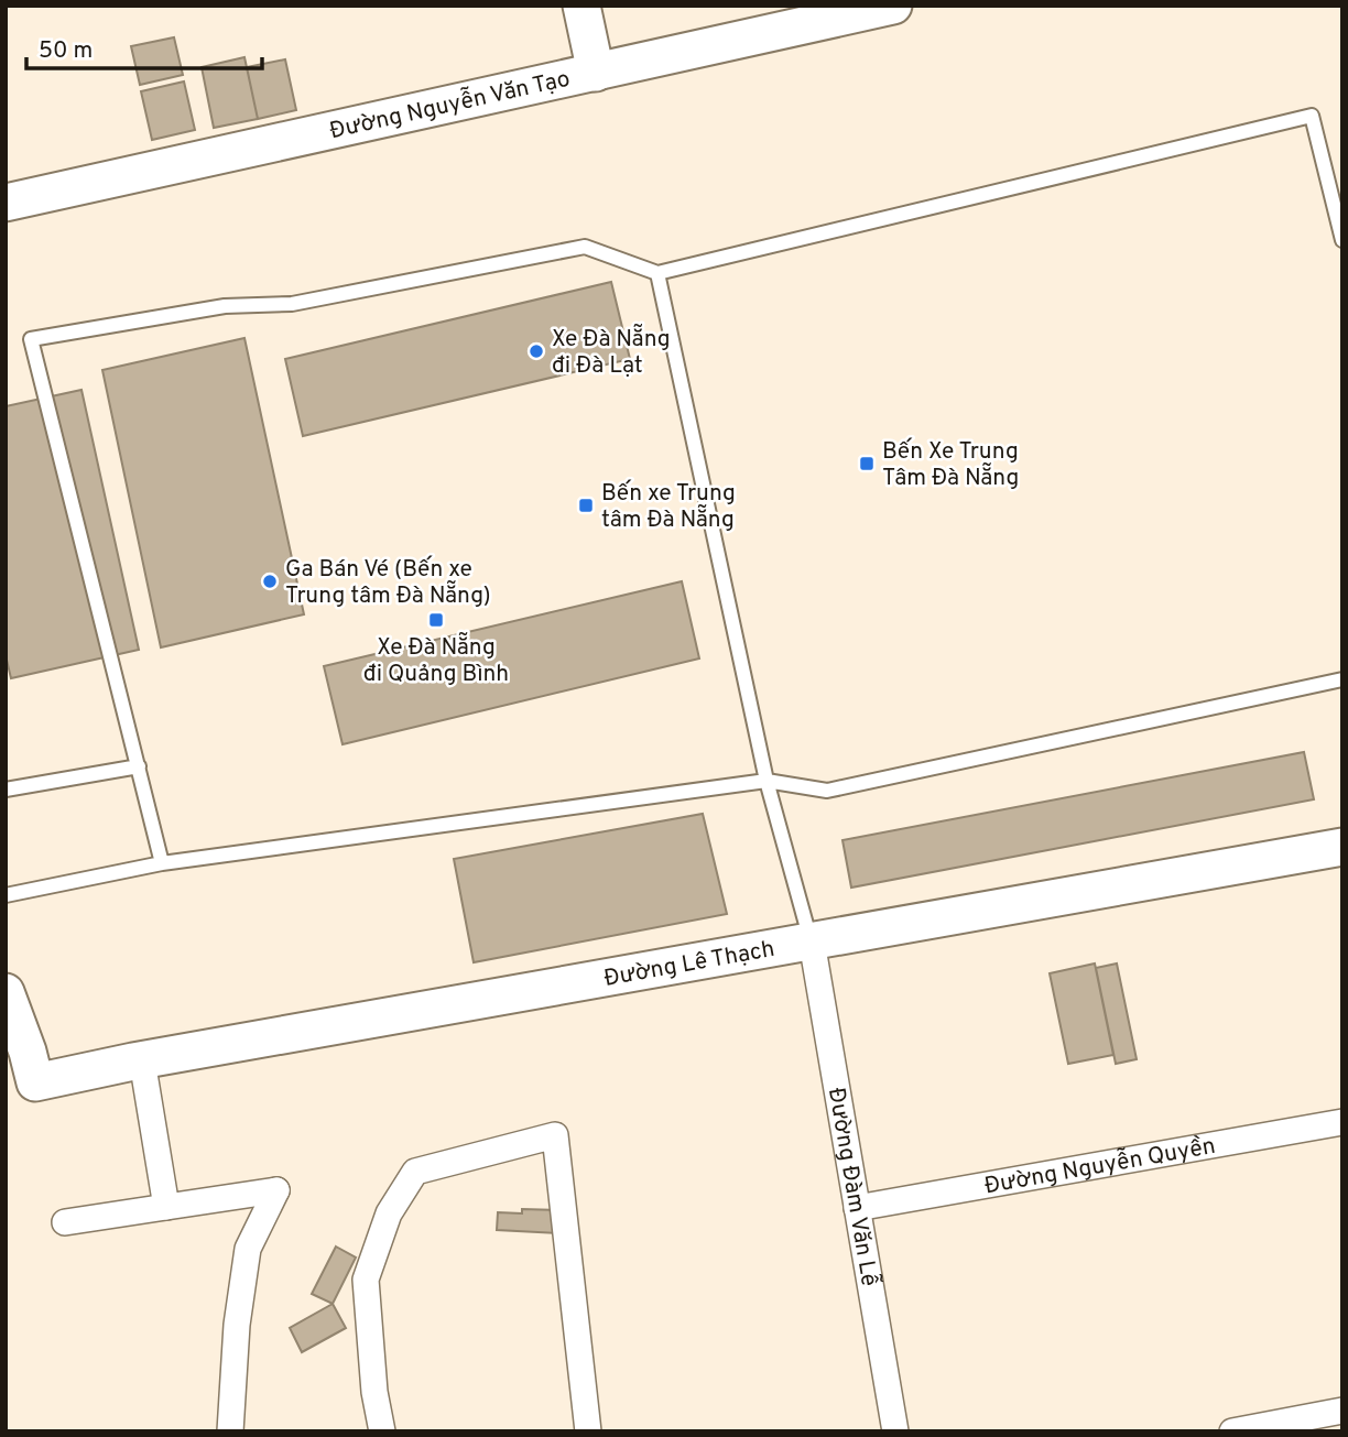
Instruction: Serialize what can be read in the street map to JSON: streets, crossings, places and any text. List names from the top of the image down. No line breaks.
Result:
{"streets":{"street":["Đường Nguyễn Văn Tạo","Đường Lê Thạch","Đường Nguyễn Quyền","Đường Đàm Văn Lễ"]},"crossings":[["Đường Lê Thạch","Đường Đàm Văn Lễ"],["Đường Nguyễn Quyền","Đường Đàm Văn Lễ"]],"places":{"other":["Xe Đà Nẵng đi Đà Lạt","Ga Bán Vé (Bến xe Trung tâm Đà Nẵng)"],"transit":["Bến Xe Trung Tâm Đà Nẵng","Bến xe Trung tâm Đà Nẵng","Xe Đà Nẵng đi Quảng Bình"]},"scale_bar":"50 m"}
